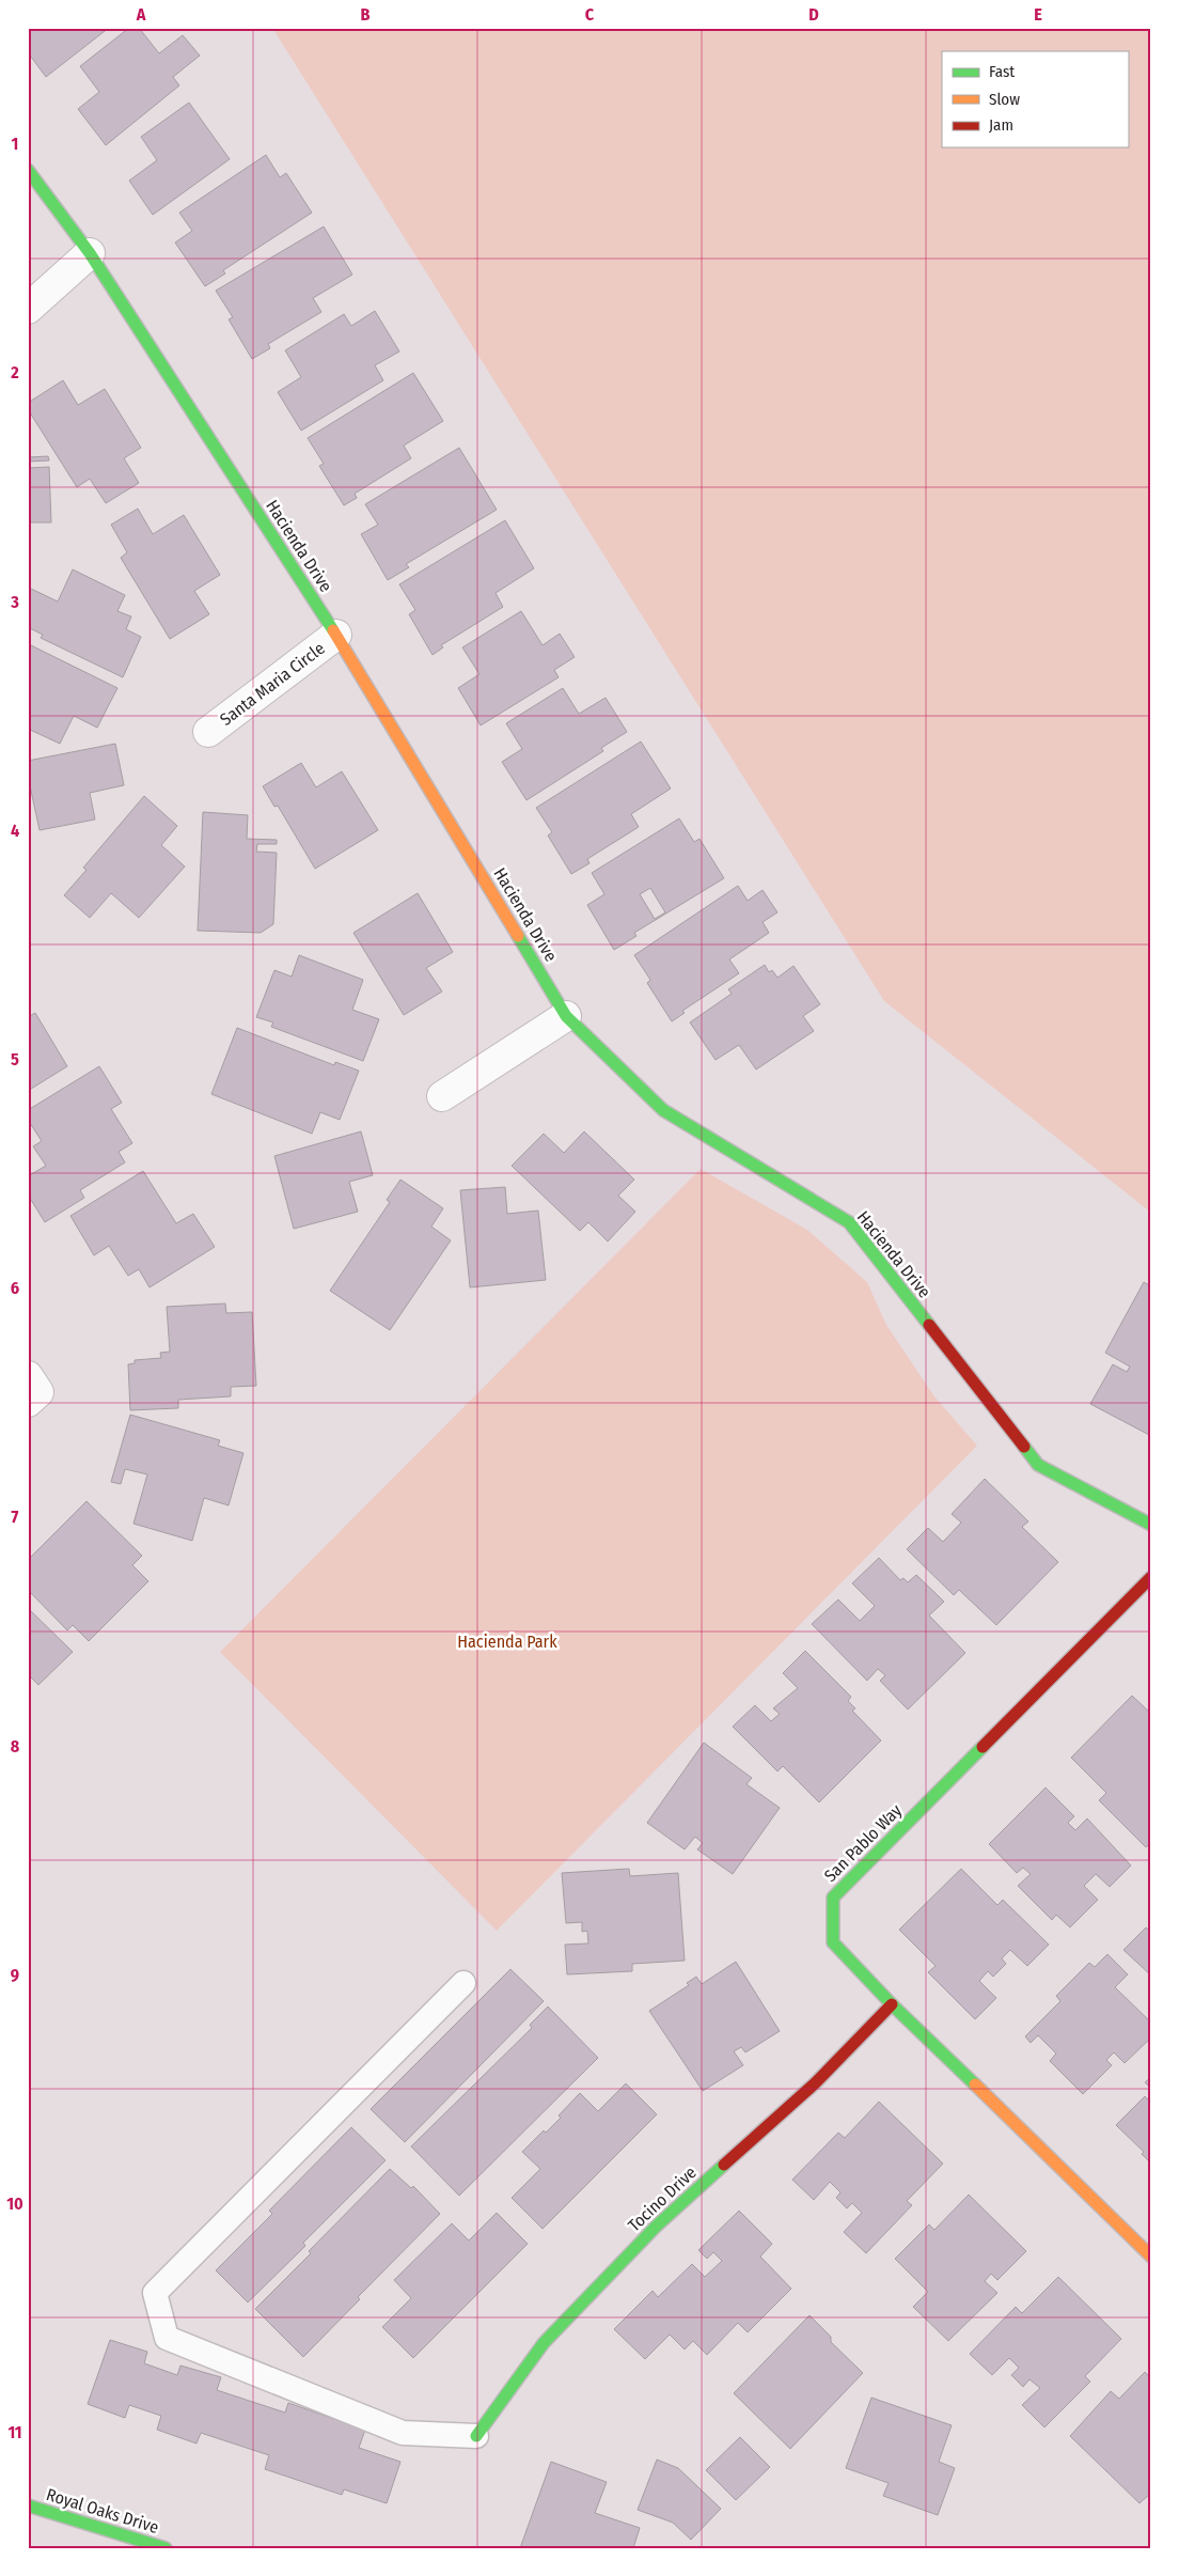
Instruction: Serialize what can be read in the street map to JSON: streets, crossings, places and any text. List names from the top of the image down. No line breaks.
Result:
{"streets":{"street":["Hacienda Drive","Santa Maria Circle","San Pablo Way","Tocino Drive","Royal Oaks Drive"]},"crossings":[["Hacienda Drive","Santa Maria Circle"],["San Pablo Way","Tocino Drive"]],"parks":["Hacienda Park"],"legend":["Fast","Slow","Jam"],"grid":{"columns":["A","B","C","D","E"],"rows":["1","2","3","4","5","6","7","8","9","10","11"]}}
